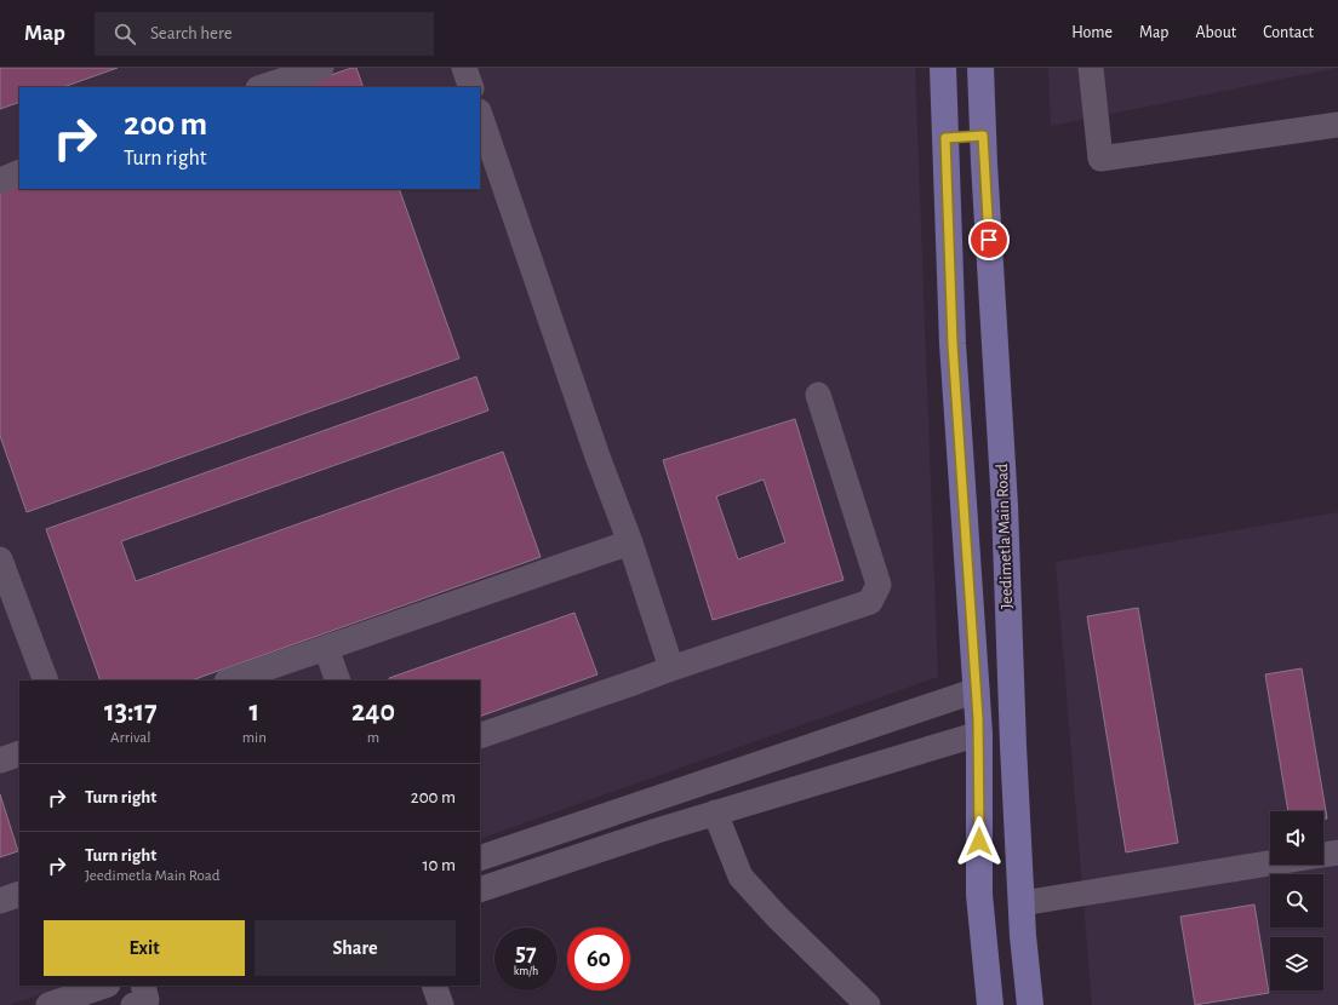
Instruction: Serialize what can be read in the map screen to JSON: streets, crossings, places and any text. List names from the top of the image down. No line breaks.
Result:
{"streets":{"main road":["Jeedimetla Main Road"]},"page":{"header":"Map","search":"Search here","nav":["Home","Map","About","Contact"],"turn":["200 m","Turn right"],"eta":["13:17","Arrival","1","min","240","m"],"list":[{"name":"Turn right","value":"200 m"},{"name":"Turn right","note":"Jeedimetla Main Road","value":"10 m"}],"buttons":["Exit","Share"],"speed":"57 km/h","limit":"60"}}
